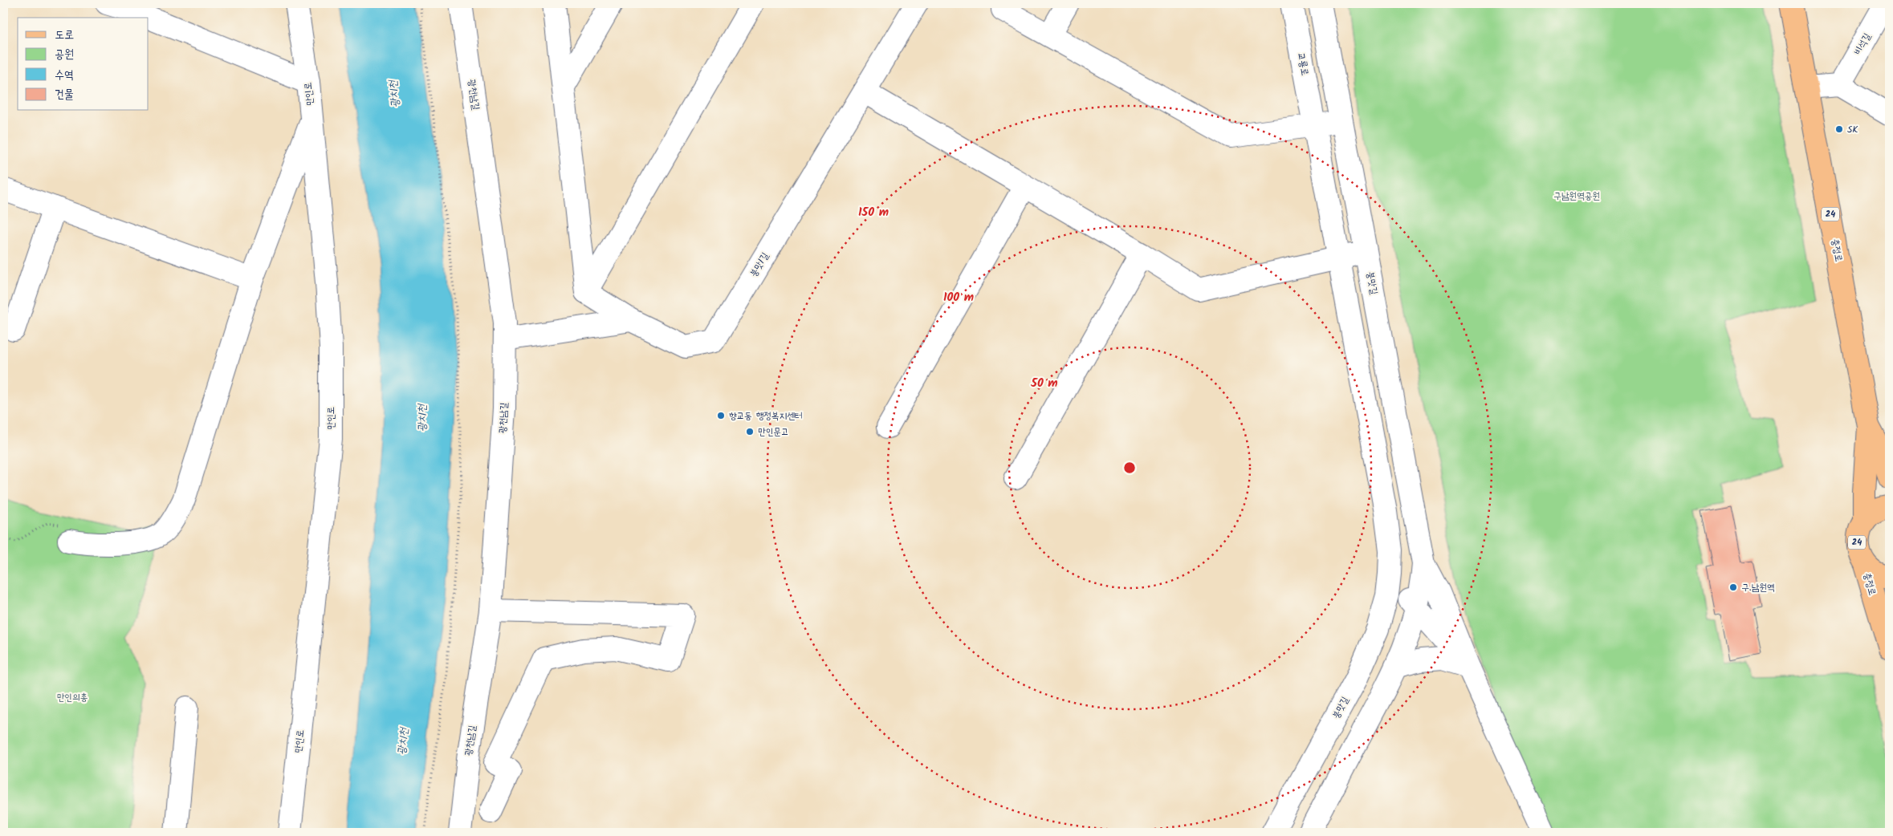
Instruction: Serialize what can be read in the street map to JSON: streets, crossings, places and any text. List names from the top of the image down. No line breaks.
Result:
{"streets":{"main road":["24","충정로"],"street":["비석길","교룡로","만인로","광천남길","붕맛1길","붕맛길"]},"crossings":[["교룡로","붕맛길"],["24","충정로"]],"water":["광치천"],"parks":["구남원역공원","만인의총"],"places":["SK","향교동 행정복지센터","만인문고","구.남원역"],"legend":["도로","공원","수역","건물"],"rings":["150 m","100 m","50 m"]}
